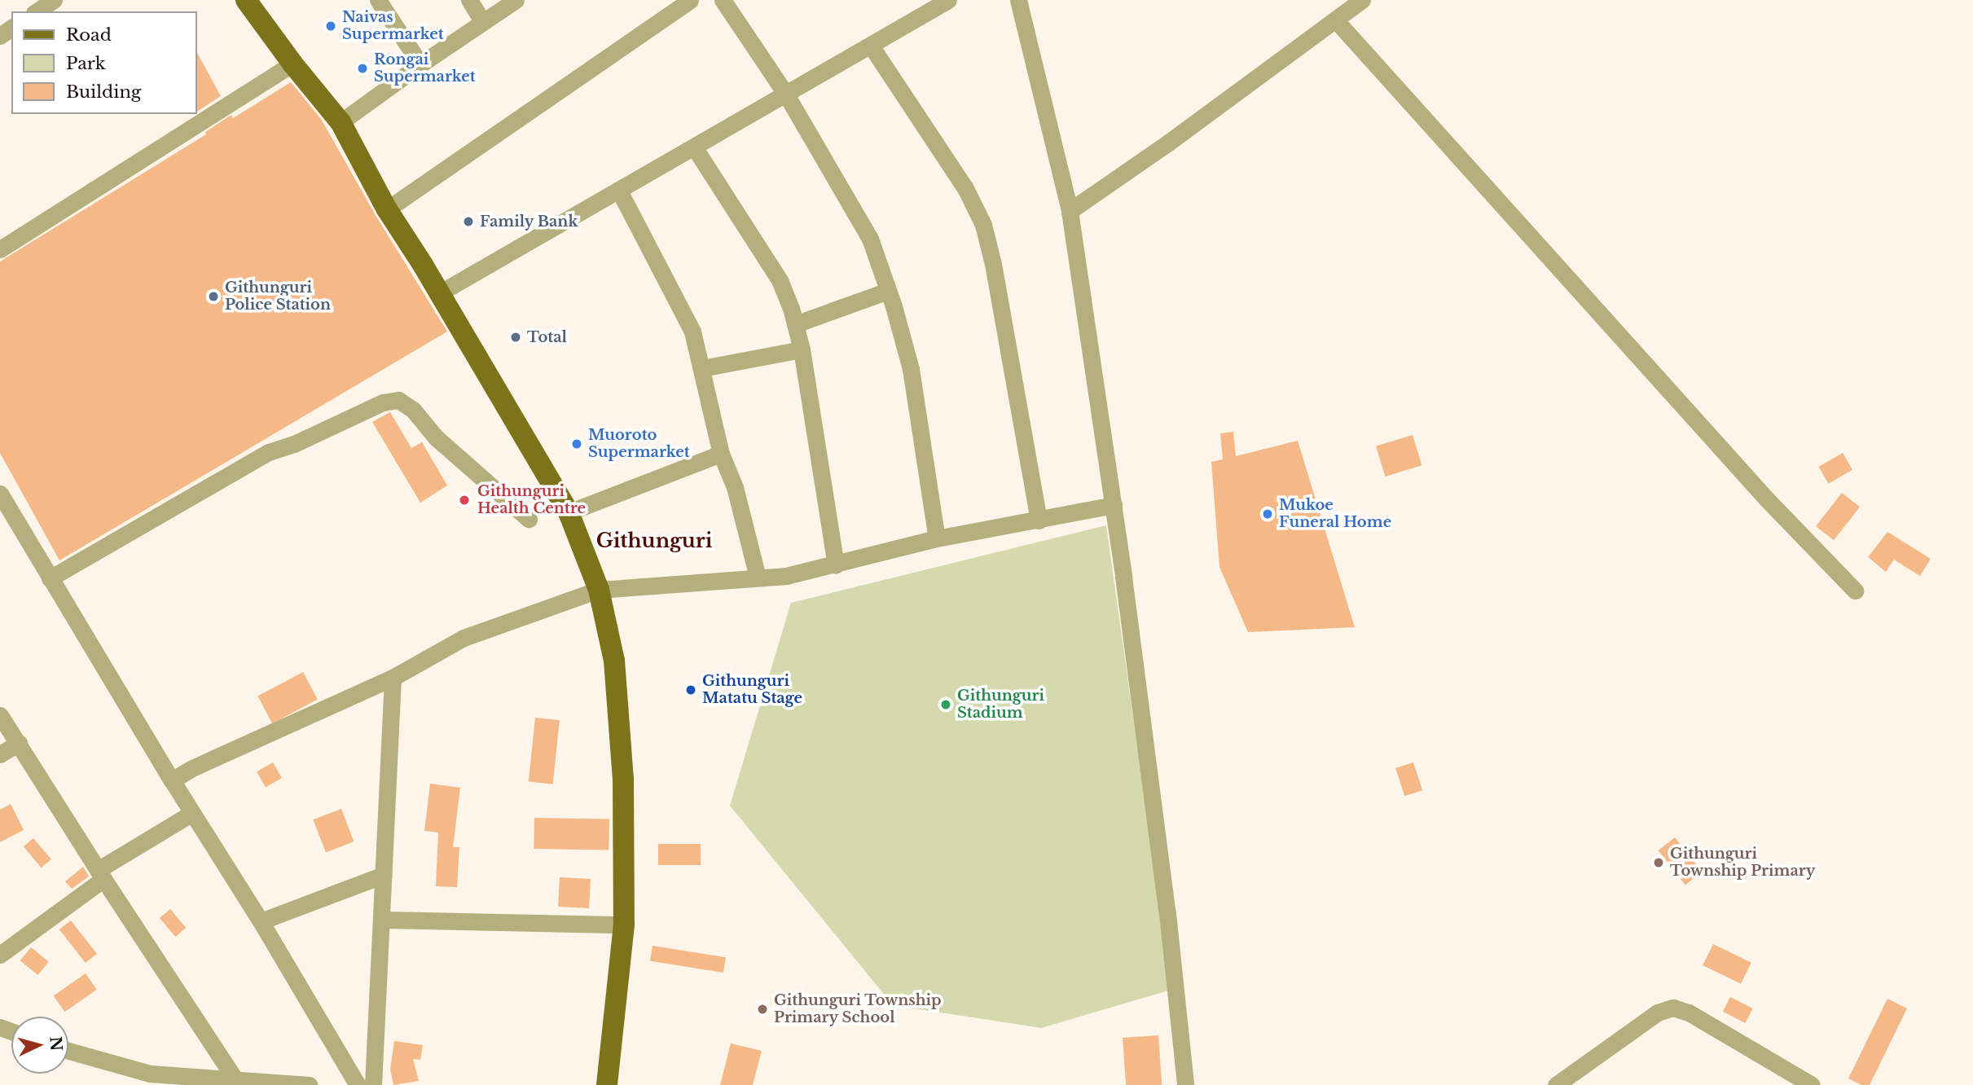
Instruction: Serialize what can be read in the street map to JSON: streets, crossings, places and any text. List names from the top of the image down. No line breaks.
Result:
{"districts":["Githunguri"],"places":["Naivas Supermarket","Rongai Supermarket","Family Bank","Githunguri Police Station","Total","Muoroto Supermarket","Githunguri Health Centre","Mukoe Funeral Home","Githunguri Matatu Stage","Githunguri Stadium","Githunguri Township Primary","Githunguri Township Primary School"],"legend":["Road","Park","Building"],"north":"right"}
